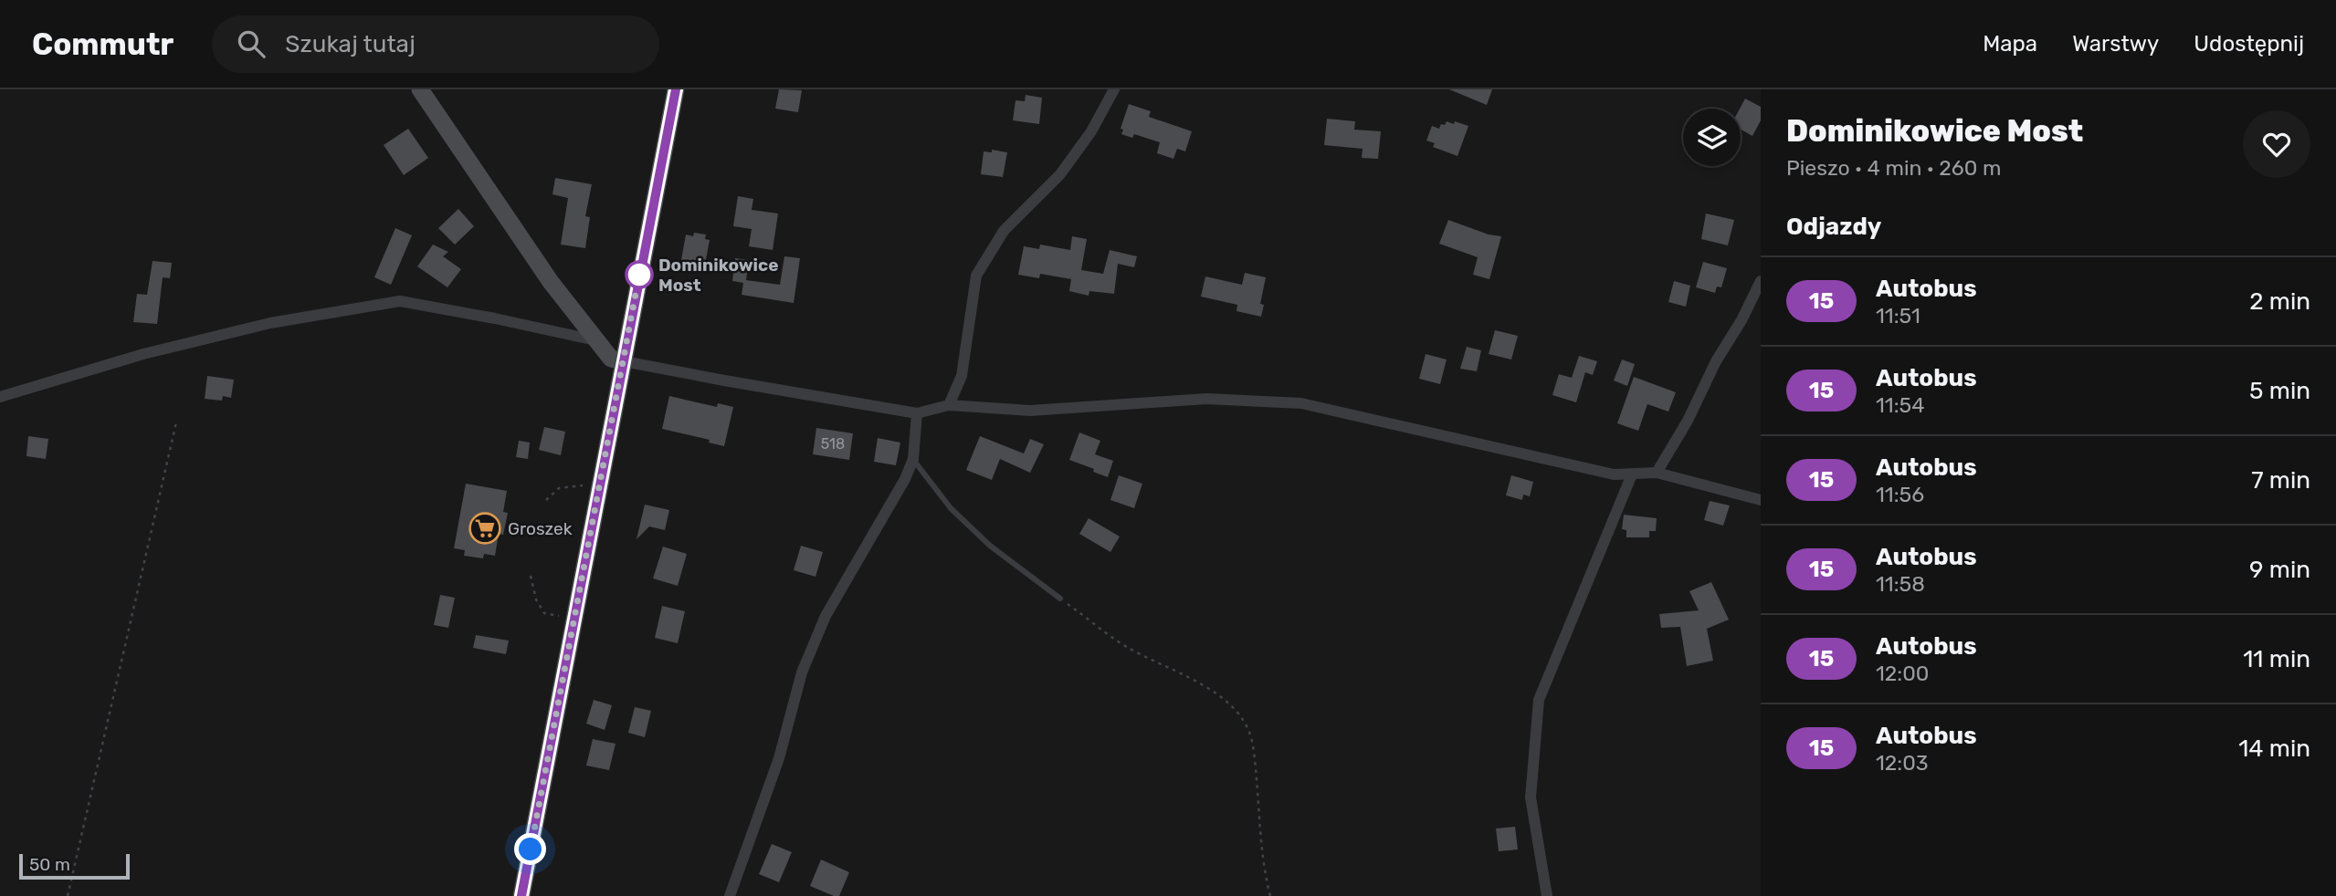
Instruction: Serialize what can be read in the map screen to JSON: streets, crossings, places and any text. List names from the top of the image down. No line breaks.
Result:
{"places":{"other":["Dominikowice Most"],"supermarket":["Groszek"]},"lines":["bus line 15"],"house_numbers":["518"],"scale_bar":"50 m","page":{"header":"Commutr","search":"Szukaj tutaj","nav":["Mapa","Warstwy","Udostępnij"],"heading":[["Dominikowice Most","Pieszo · 4 min · 260 m"],"Odjazdy"],"list":[{"mark":"15","name":"Autobus","note":"11:51","value":"2 min"},{"mark":"15","name":"Autobus","note":"11:54","value":"5 min"},{"mark":"15","name":"Autobus","note":"11:56","value":"7 min"},{"mark":"15","name":"Autobus","note":"11:58","value":"9 min"},{"mark":"15","name":"Autobus","note":"12:00","value":"11 min"},{"mark":"15","name":"Autobus","note":"12:03","value":"14 min"}],"scale":"50 m"}}
